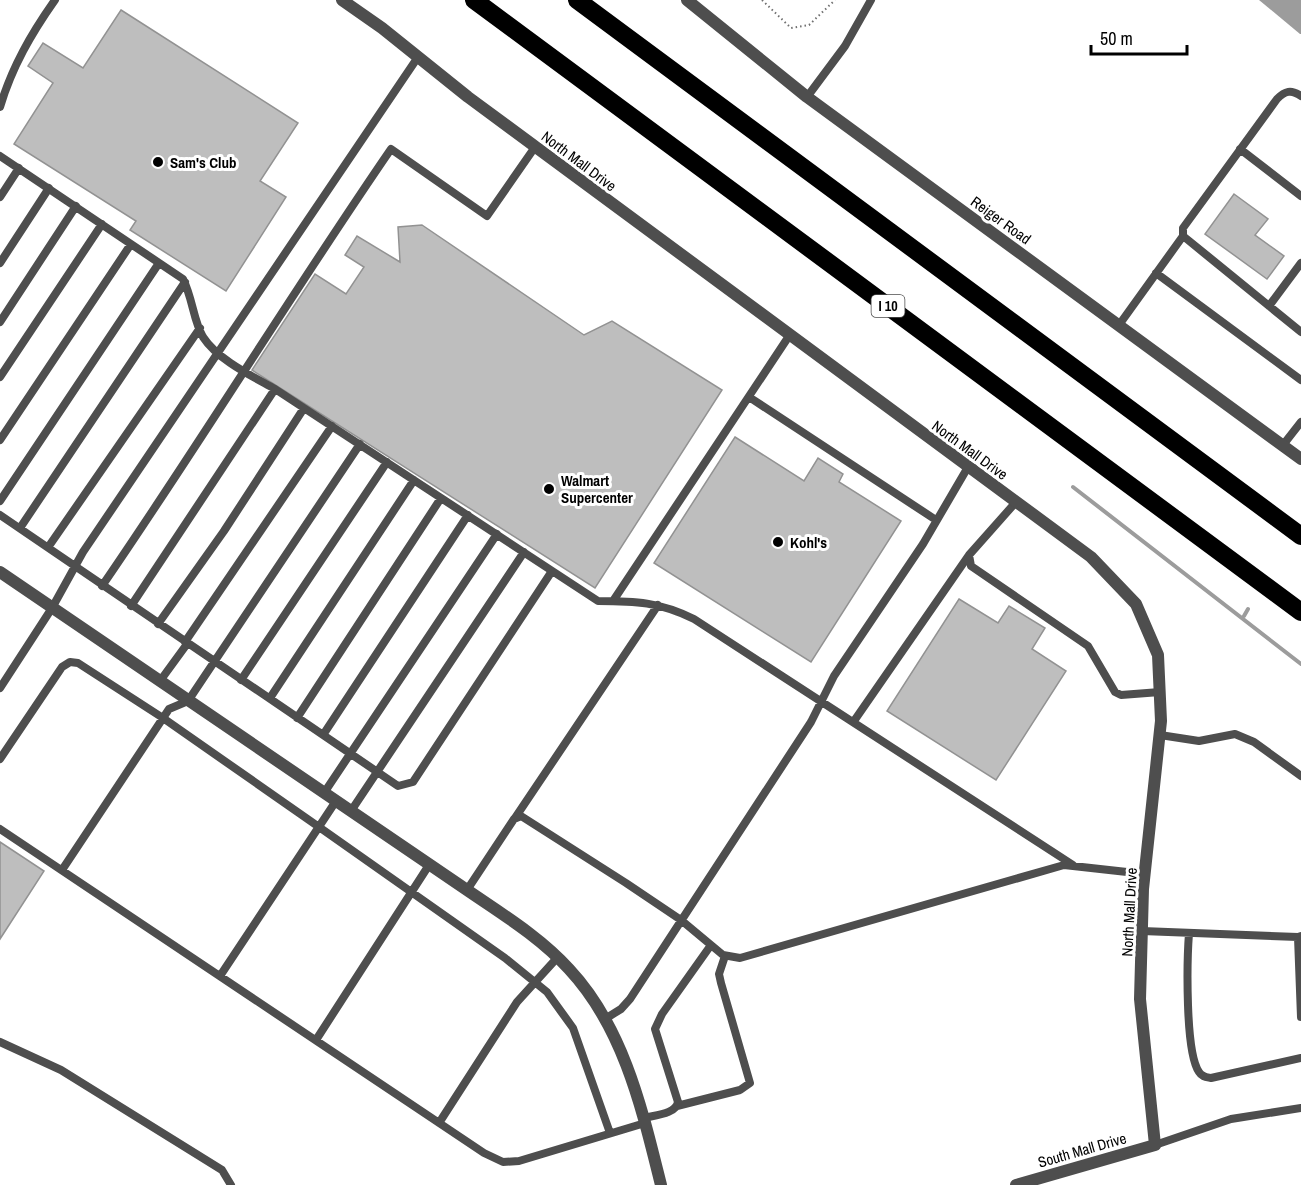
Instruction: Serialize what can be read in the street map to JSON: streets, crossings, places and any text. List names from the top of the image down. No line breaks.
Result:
{"streets":{"highway":["I 10"],"street":["North Mall Drive","Reiger Road","South Mall Drive"]},"crossings":[["North Mall Drive","South Mall Drive"]],"places":["Sam's Club","Walmart Supercenter","Kohl's"],"scale_bar":"50 m"}
